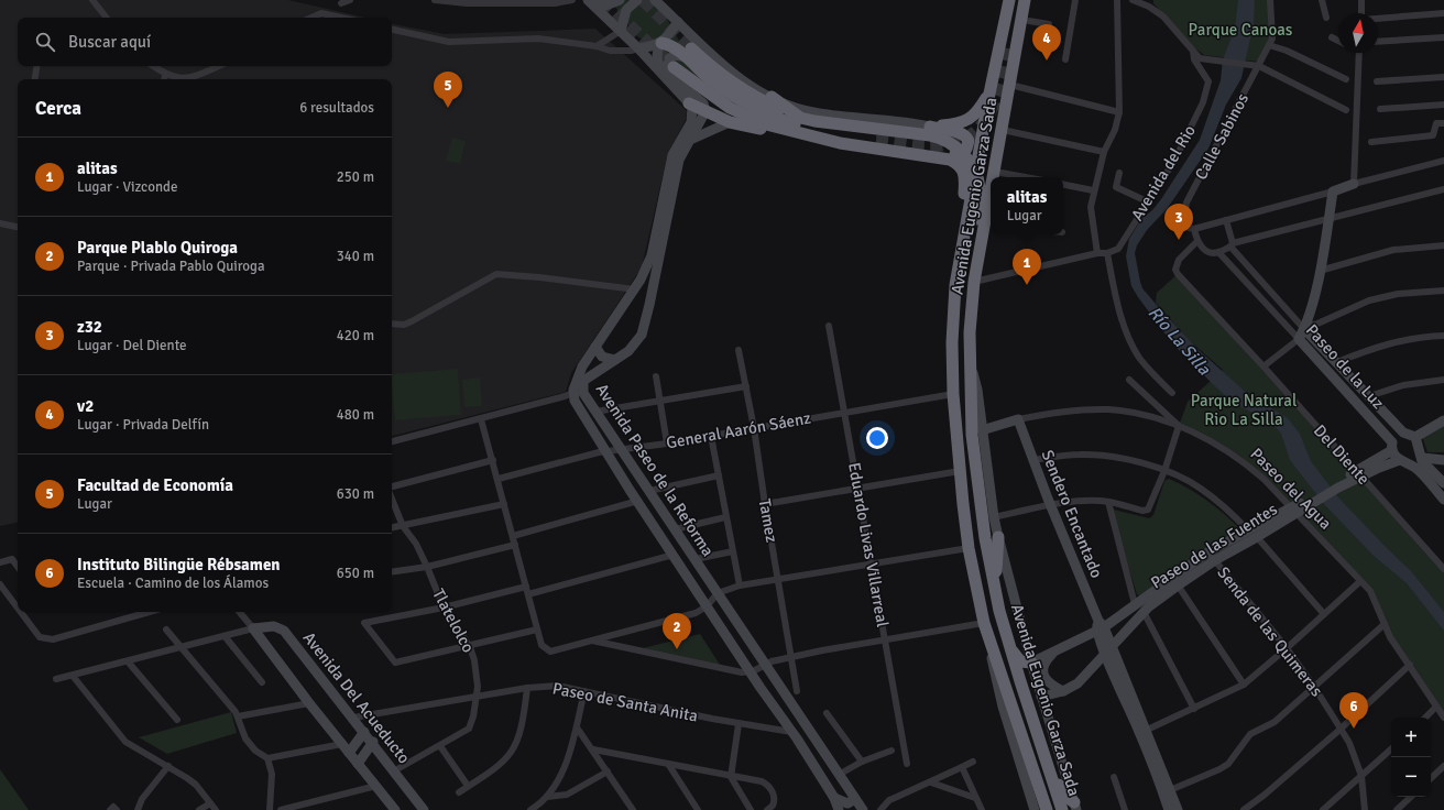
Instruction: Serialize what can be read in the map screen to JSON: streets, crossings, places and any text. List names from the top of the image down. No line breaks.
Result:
{"streets":{"highway":["Avenida Eugenio Garza Sada"],"street":["Calle Sabinos","Avenida del Rio","Paseo de la Luz","General Aarón Sáenz","Del Diente","Avenida Paseo de la Reforma","Paseo del Agua","Sendero Encantado","Tamez","Eduardo Livas Villarreal","Paseo de las Fuentes","Tlatelolco","Senda de las Quimeras","Avenida Del Acueducto","Paseo de Santa Anita"]},"crossings":[["Calle Sabinos","Del Diente"],["Avenida Eugenio Garza Sada","General Aarón Sáenz"],["Paseo de la Luz","Paseo de las Fuentes"],["General Aarón Sáenz","Avenida Paseo de la Reforma"],["General Aarón Sáenz","Tamez"],["General Aarón Sáenz","Eduardo Livas Villarreal"],["Del Diente","Paseo de las Fuentes"],["Avenida Paseo de la Reforma","Paseo de Santa Anita"],["Paseo del Agua","Sendero Encantado"],["Paseo del Agua","Paseo de las Fuentes"],["Sendero Encantado","Paseo de las Fuentes"],["Paseo de las Fuentes","Senda de las Quimeras"],["Tlatelolco","Avenida Del Acueducto"],["Tlatelolco","Paseo de Santa Anita"],["Avenida Del Acueducto","Paseo de Santa Anita"]],"water":["Río La Silla"],"parks":["Parque Canoas","Parque Natural Rio La Silla"],"north":"top","page":{"search":"Buscar aquí","pins":["4","5","3","1","2","6"],"heading":["Cerca","6 resultados"],"list":[{"mark":"1","name":"alitas","note":"Lugar · Vizconde","value":"250 m"},{"mark":"2","name":"Parque Plablo Quiroga","note":"Parque · Privada Pablo Quiroga","value":"340 m"},{"mark":"3","name":"z32","note":"Lugar · Del Diente","value":"420 m"},{"mark":"4","name":"v2","note":"Lugar · Privada Delfín","value":"480 m"},{"mark":"5","name":"Facultad de Economía","note":"Lugar","value":"630 m"},{"mark":"6","name":"Instituto Bilingüe Rébsamen","note":"Escuela · Camino de los Álamos","value":"650 m"}],"popup":["alitas","Lugar"],"map_buttons":["+","−"]}}
